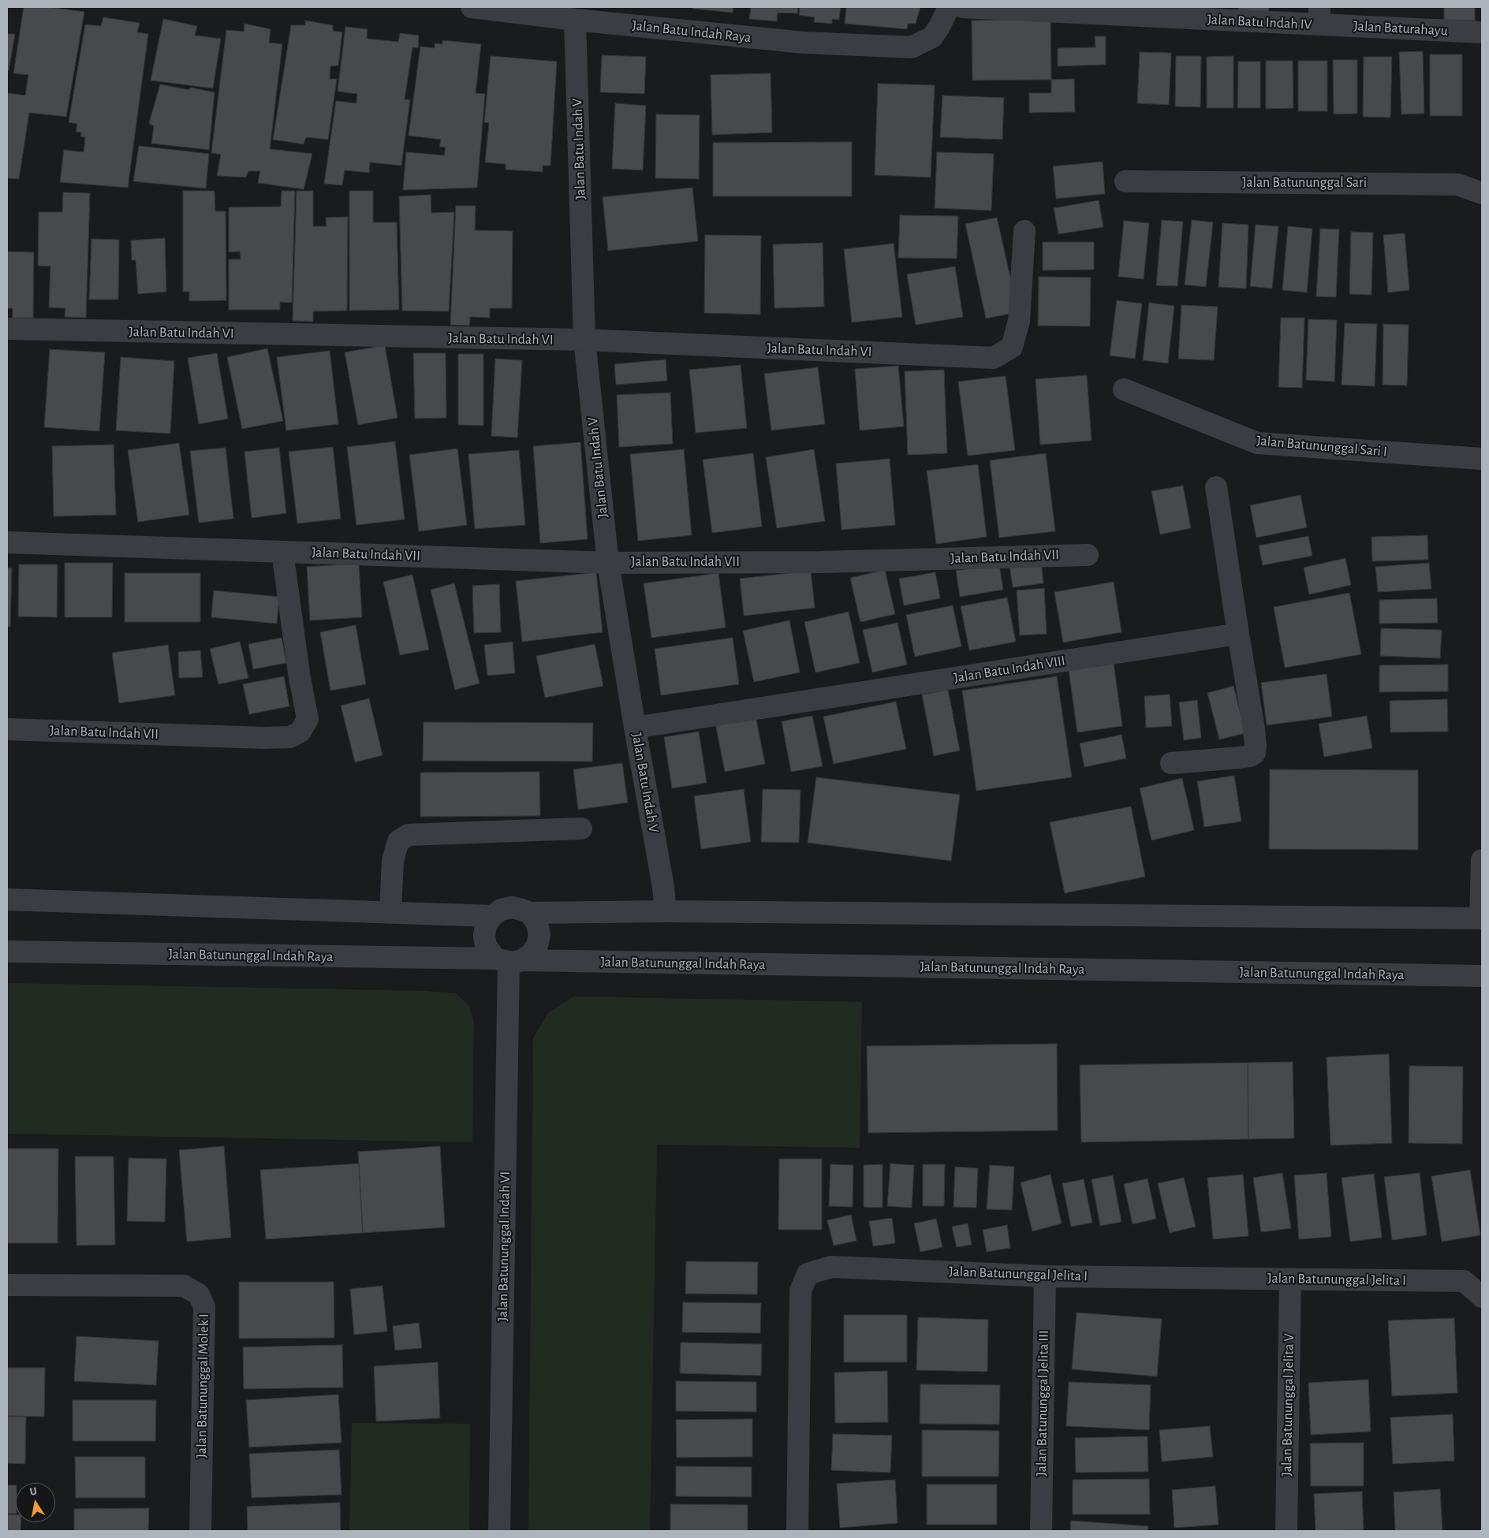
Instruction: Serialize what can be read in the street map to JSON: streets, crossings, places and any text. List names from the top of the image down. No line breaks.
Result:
{"streets":{"street":["Jalan Batu Indah IV","Jalan Baturahayu","Jalan Batu Indah Raya","Jalan Batu Indah V","Jalan Batununggal Sari","Jalan Batu Indah VI","Jalan Batununggal Sari I","Jalan Batu Indah VII","Jalan Batu Indah VIII","Jalan Batununggal Indah Raya","Jalan Batununggal Indah VI","Jalan Batununggal Jelita I","Jalan Batununggal Molek I","Jalan Batununggal Jelita III","Jalan Batununggal Jelita V"]},"crossings":[["Jalan Batu Indah IV","Jalan Baturahayu"],["Jalan Batu Indah Raya","Jalan Batu Indah V"],["Jalan Batu Indah V","Jalan Batu Indah VI"],["Jalan Batu Indah V","Jalan Batu Indah VII"],["Jalan Batu Indah V","Jalan Batu Indah VIII"],["Jalan Batununggal Indah Raya","Jalan Batununggal Indah VI"],["Jalan Batununggal Jelita I","Jalan Batununggal Jelita III"],["Jalan Batununggal Jelita I","Jalan Batununggal Jelita V"]],"north":"top"}
